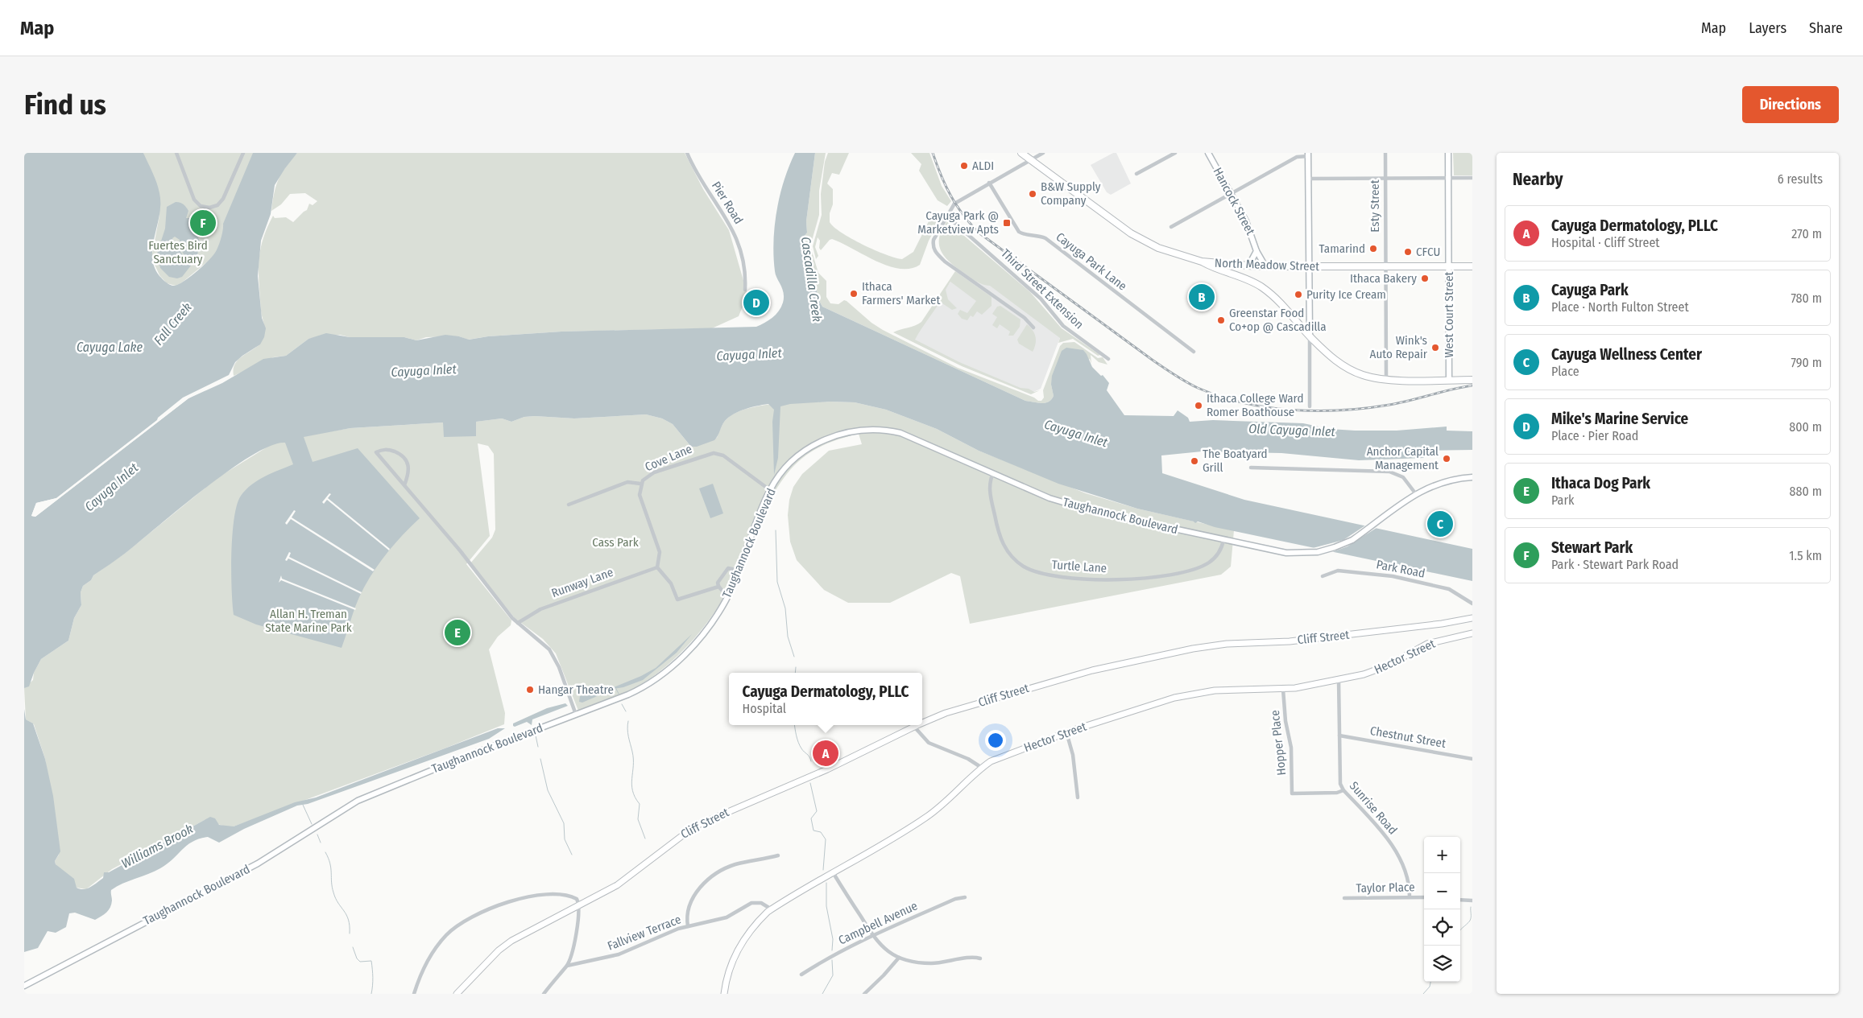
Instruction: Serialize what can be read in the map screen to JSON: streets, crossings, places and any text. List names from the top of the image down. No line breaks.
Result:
{"streets":{"highway":["North Meadow Street"],"main road":["Hancock Street","West Court Street","Taughannock Boulevard","Cliff Street","Hector Street"],"street":["Pier Road","Esty Street","Cayuga Park Lane","Third Street Extension","Cove Lane","Turtle Lane","Park Road","Runway Lane","Chestnut Street","Hopper Place","Sunrise Road","Taylor Place","Campbell Avenue","Fallview Terrace"]},"crossings":[["Hancock Street","North Meadow Street"],["Esty Street","North Meadow Street"],["North Meadow Street","West Court Street"],["Cove Lane","Taughannock Boulevard"],["Taughannock Boulevard","Turtle Lane"],["Hector Street","Hopper Place"],["Hector Street","Sunrise Road"],["Hector Street","Fallview Terrace"],["Chestnut Street","Sunrise Road"],["Hopper Place","Sunrise Road"],["Sunrise Road","Taylor Place"]],"water":["Cascadilla Creek","Fall Creek","Cayuga Lake","Cayuga Inlet","Old Cayuga Inlet","Williams Brook"],"parks":["Fuertes Bird Sanctuary","Cass Park","Allan H. Treman State Marine Park"],"places":{"other":["ALDI","B&W Supply Company","Tamarind","CFCU","Ithaca Bakery","Ithaca Farmers' Market","Purity Ice Cream","Greenstar Food Co+op @ Cascadilla","Wink's Auto Repair","Ithaca College Ward Romer Boathouse","Anchor Capital Management","The Boatyard Grill","Hangar Theatre"],"transit":["Cayuga Park @ Marketview Apts"]},"page":{"header":"Map","nav":["Map","Layers","Share"],"buttons":"Directions","title":"Find us","heading":["Nearby","6 results"],"list":[{"mark":"A","name":"Cayuga Dermatology, PLLC","note":"Hospital · Cliff Street","value":"270 m"},{"mark":"B","name":"Cayuga Park","note":"Place · North Fulton Street","value":"780 m"},{"mark":"C","name":"Cayuga Wellness Center","note":"Place","value":"790 m"},{"mark":"D","name":"Mike's Marine Service","note":"Place · Pier Road","value":"800 m"},{"mark":"E","name":"Ithaca Dog Park","note":"Park","value":"880 m"},{"mark":"F","name":"Stewart Park","note":"Park · Stewart Park Road","value":"1.5 km"}],"pins":["F","B","D","C","E","A"],"popup":["Cayuga Dermatology, PLLC","Hospital"],"map_buttons":["+","−"]}}
